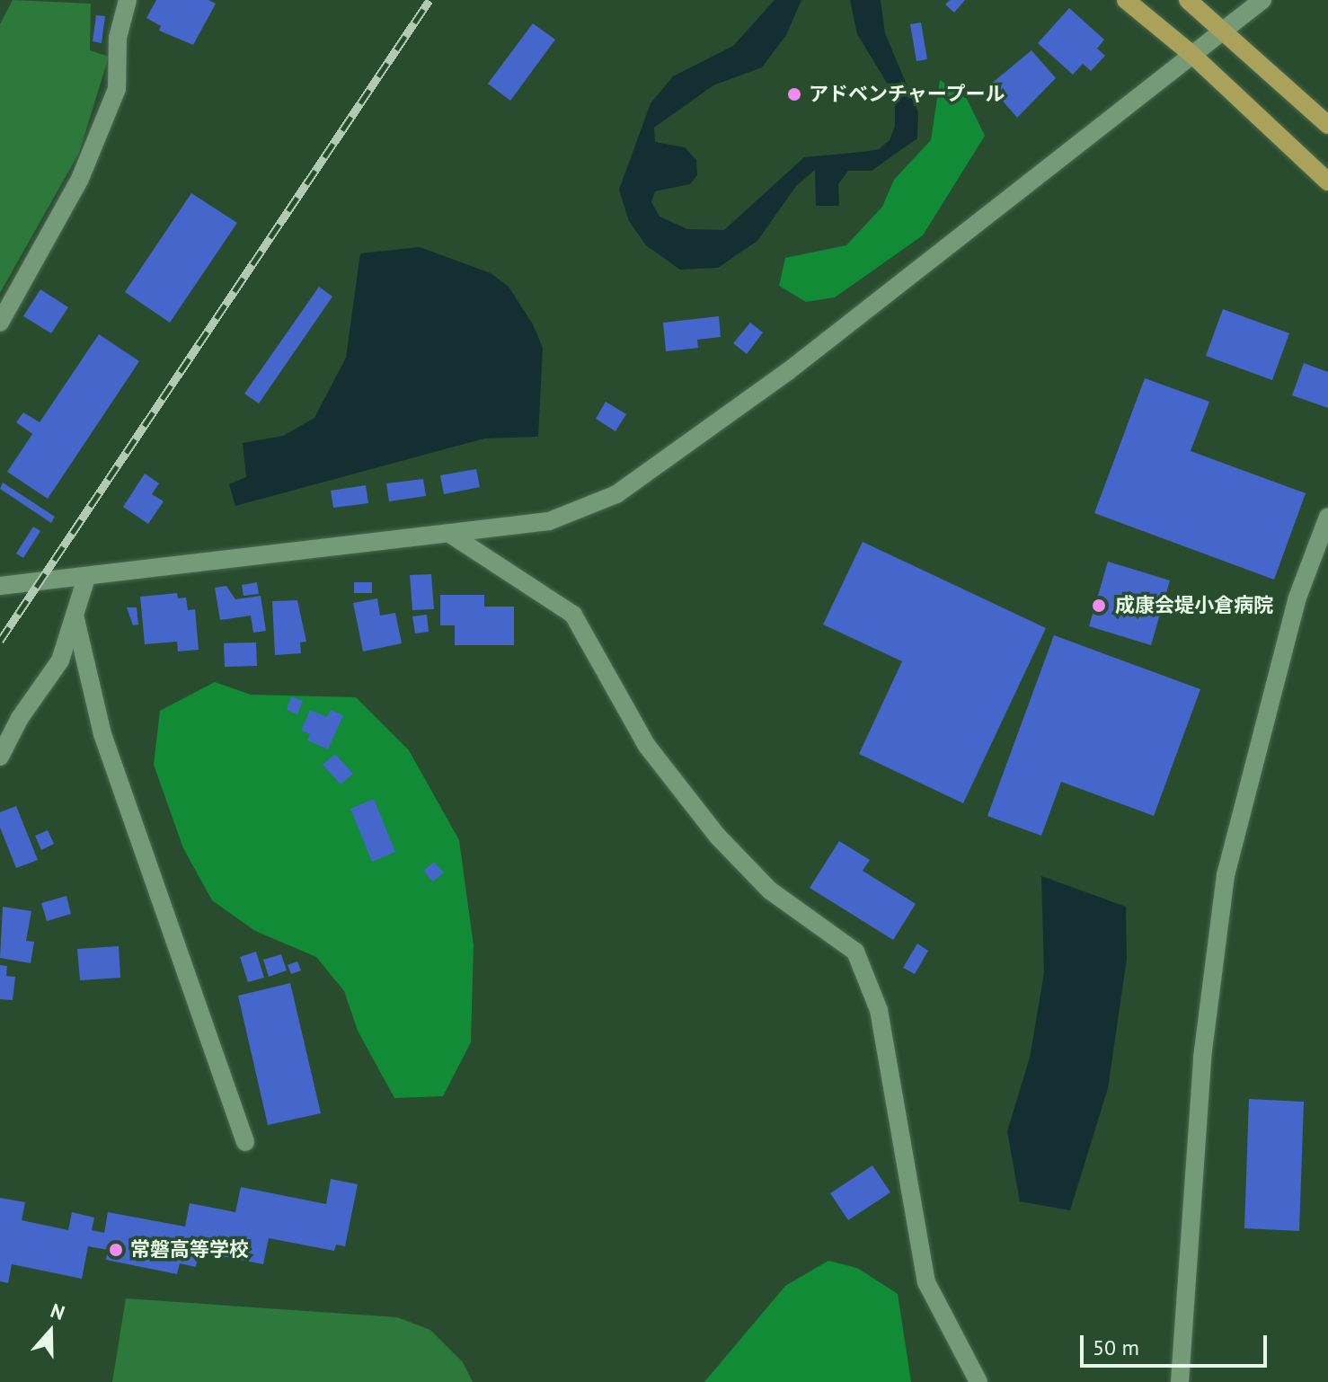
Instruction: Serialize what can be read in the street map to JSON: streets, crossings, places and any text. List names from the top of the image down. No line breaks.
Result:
{"places":["アドベンチャープール","成康会堤小倉病院","常磐高等学校"],"scale_bar":"50 m","north":"top"}
